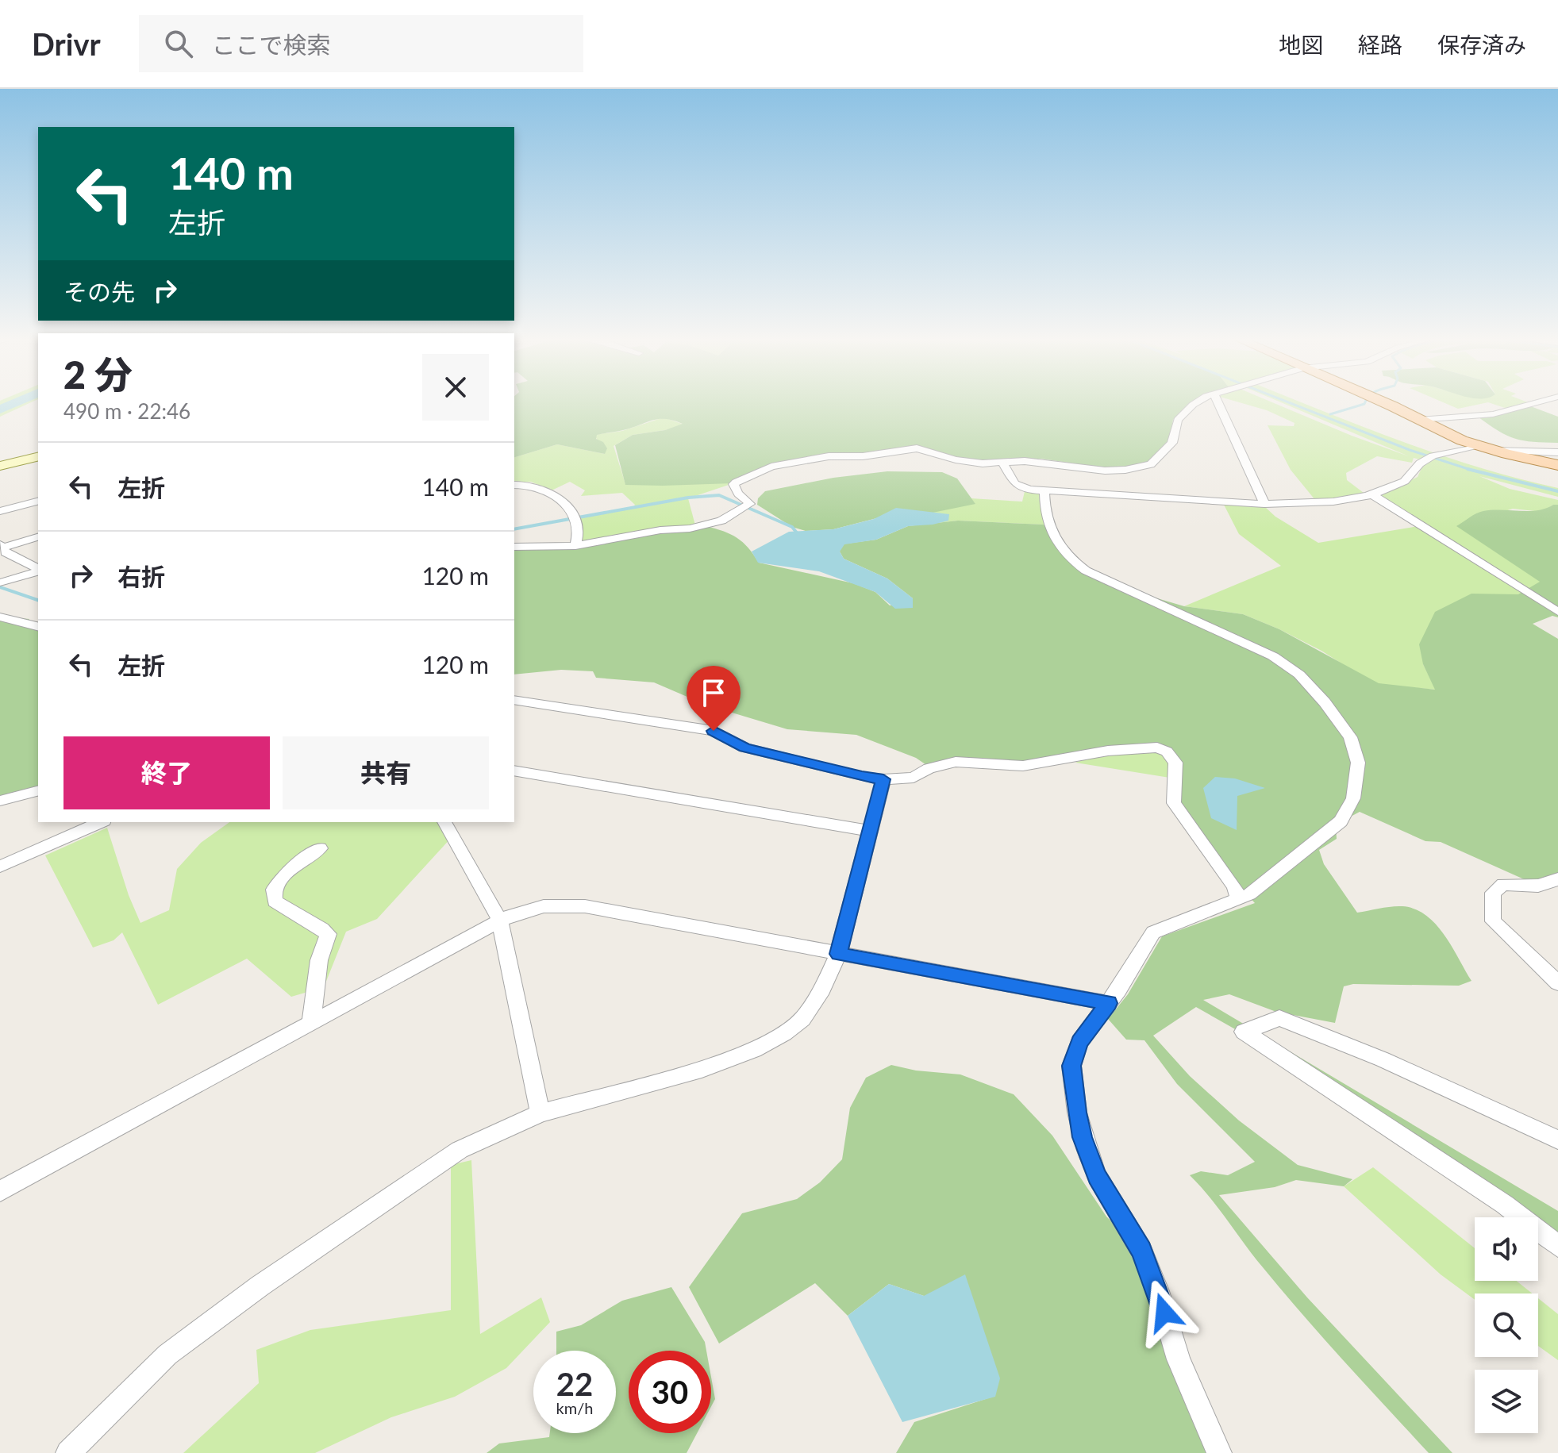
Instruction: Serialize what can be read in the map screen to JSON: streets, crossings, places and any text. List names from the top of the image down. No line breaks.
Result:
{"page":{"header":"Drivr","search":"ここで検索","nav":["地図","経路","保存済み"],"turn":["140 m","左折"],"then":"その先","heading":["2 分","490 m · 22:46"],"list":[{"name":"左折","value":"140 m"},{"name":"右折","value":"120 m"},{"name":"左折","value":"120 m"}],"buttons":["終了","共有"],"speed":"22 km/h","limit":"30"}}
